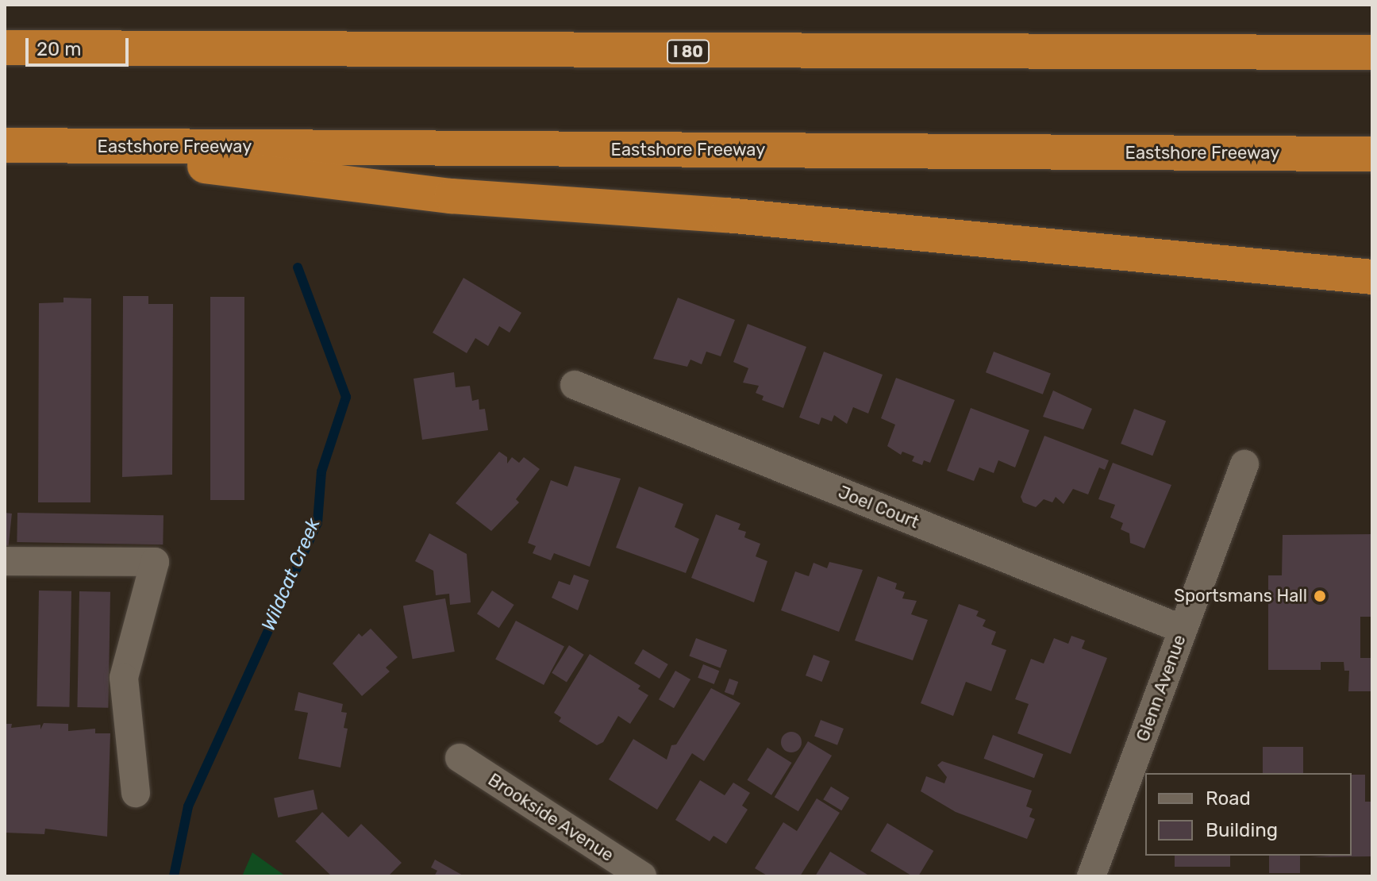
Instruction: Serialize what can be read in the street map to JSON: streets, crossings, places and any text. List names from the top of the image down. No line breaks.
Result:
{"streets":{"highway":["I 80","Eastshore Freeway"],"street":["Joel Court","Glenn Avenue","Brookside Avenue"]},"crossings":[["Joel Court","Glenn Avenue"]],"water":["Wildcat Creek"],"places":["Sportsmans Hall"],"legend":["Road","Building"],"scale_bar":"20 m"}
